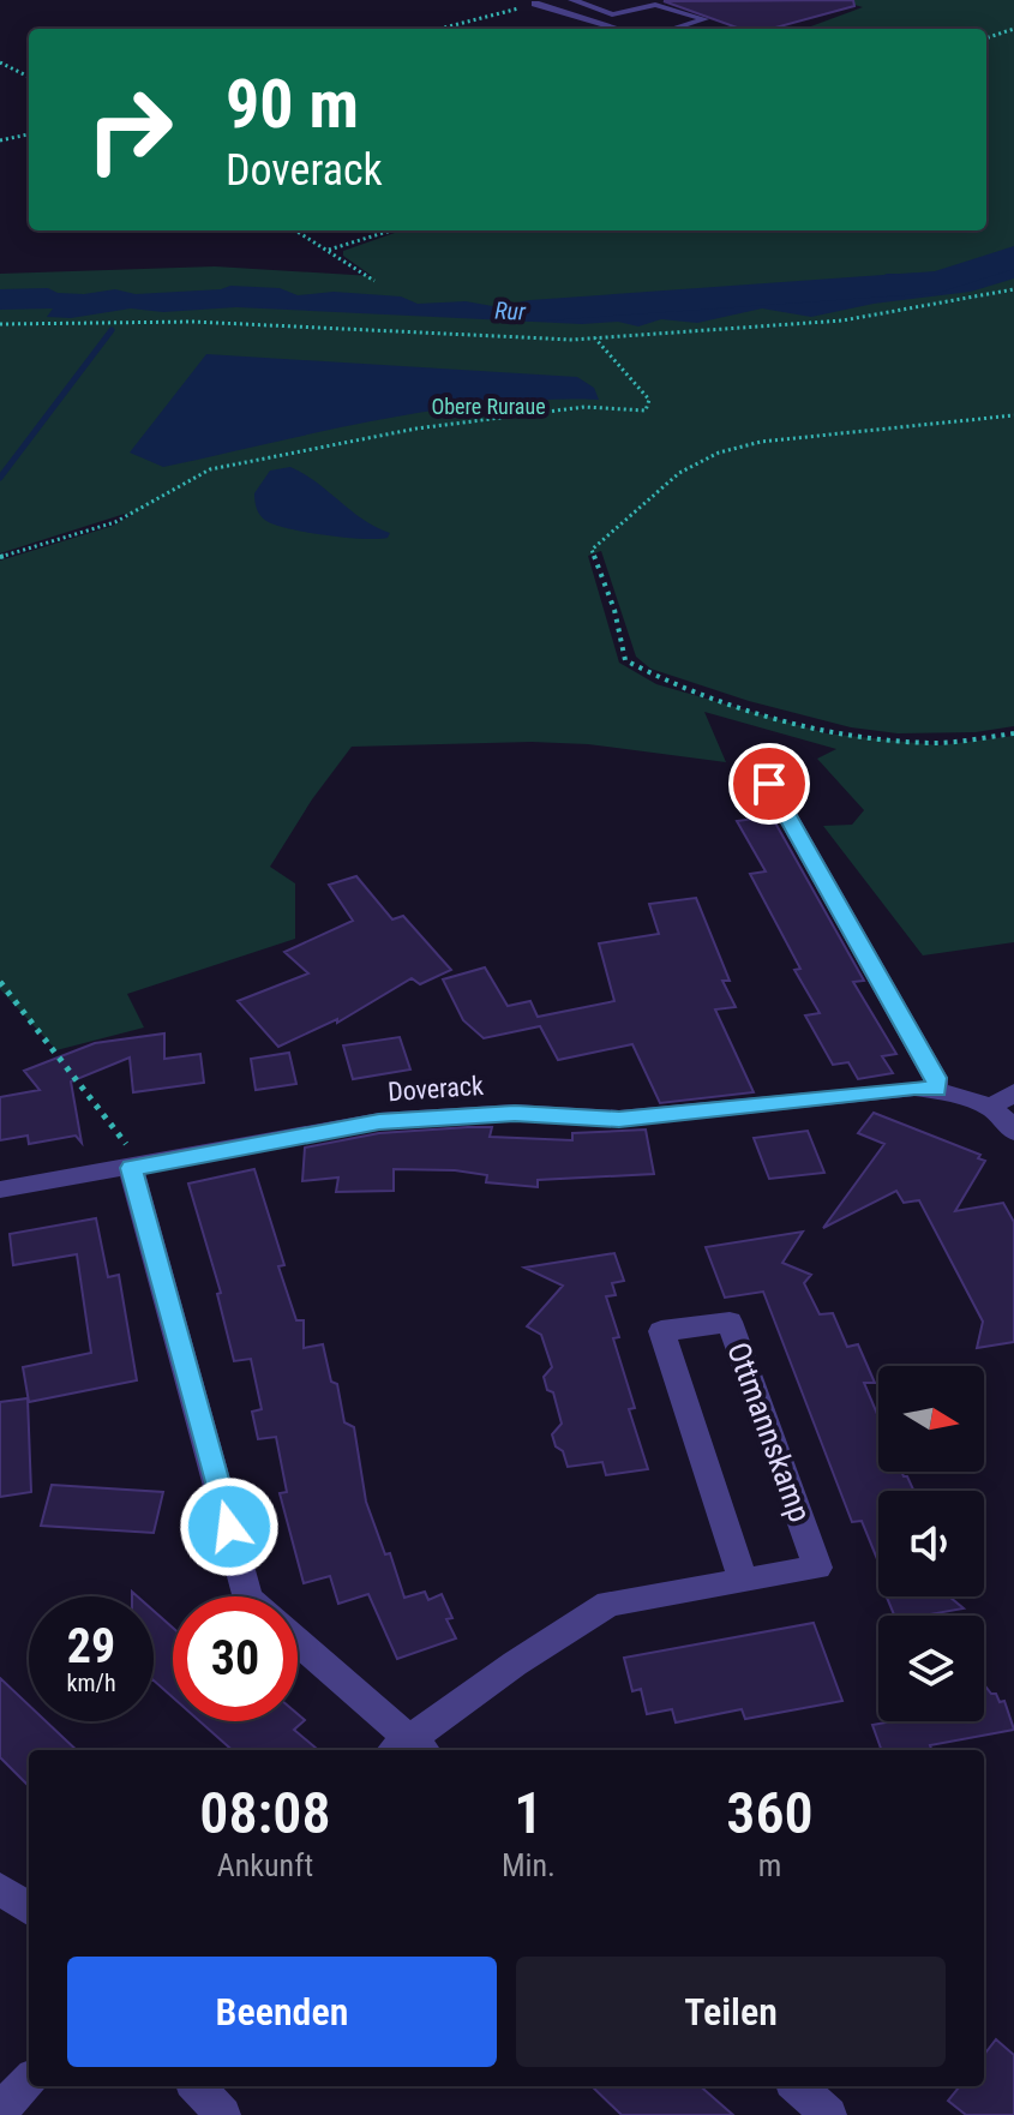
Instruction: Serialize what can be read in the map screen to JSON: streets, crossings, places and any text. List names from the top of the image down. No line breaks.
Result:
{"streets":{"street":["Doverack","Ottmannskamp"]},"water":["Rur"],"parks":["Obere Ruraue"],"north":"right","page":{"turn":["90 m","Doverack"],"speed":"29 km/h","limit":"30","eta":["08:08","Ankunft","1","Min.","360","m"],"buttons":["Beenden","Teilen"]}}
